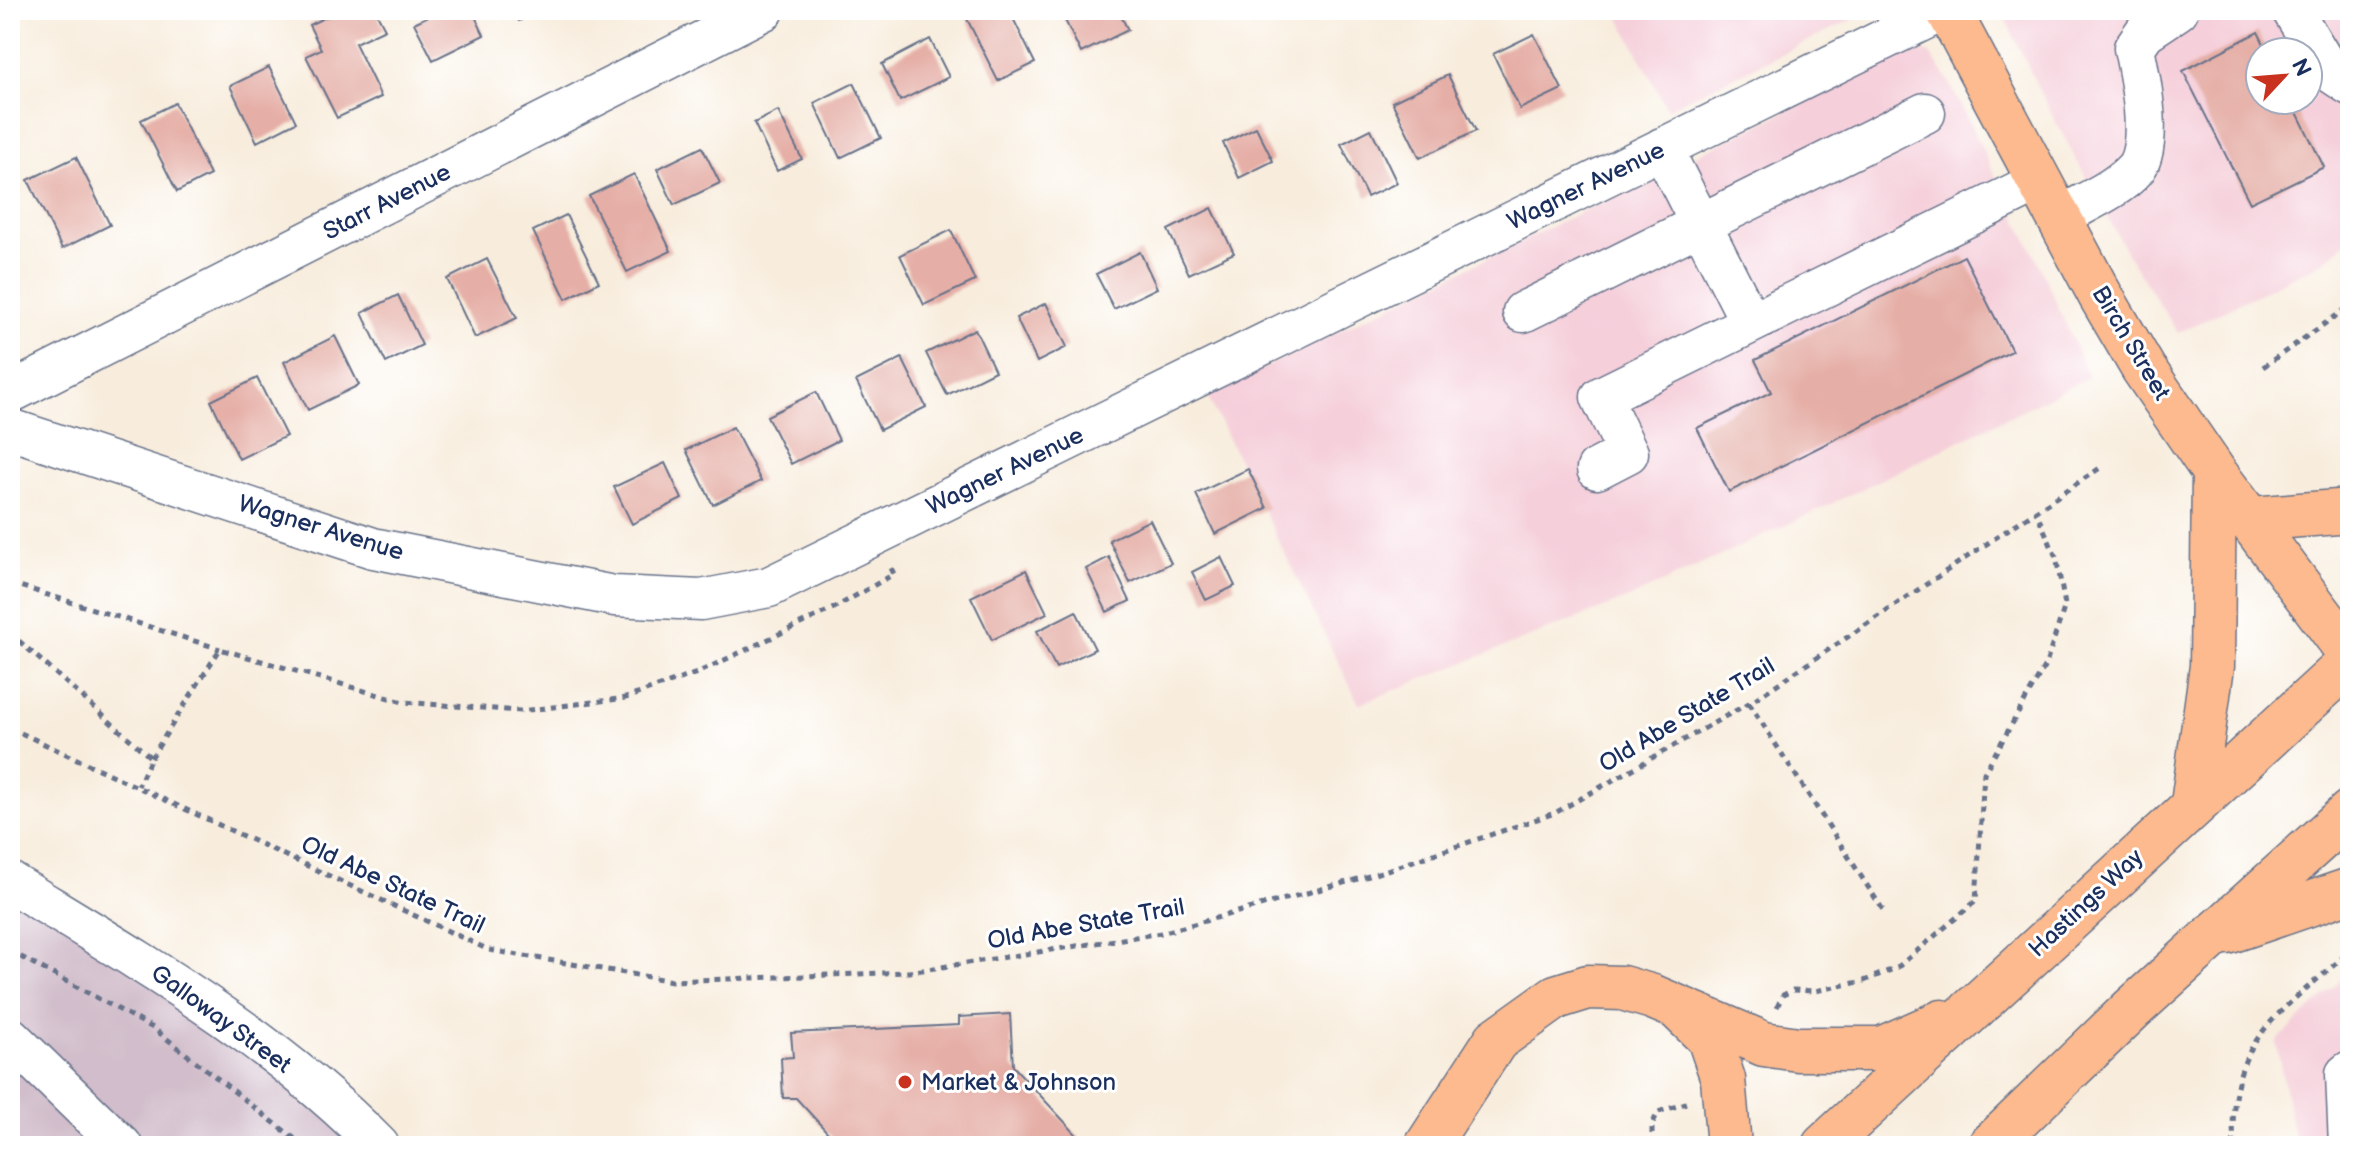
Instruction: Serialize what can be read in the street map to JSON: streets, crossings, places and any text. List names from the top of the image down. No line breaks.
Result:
{"streets":{"main road":["Birch Street","Hastings Way"],"street":["Wagner Avenue","Starr Avenue","Galloway Street"],"path":["Old Abe State Trail"]},"crossings":[["Wagner Avenue","Birch Street"]],"places":["Market & Johnson"],"north":"top right"}
